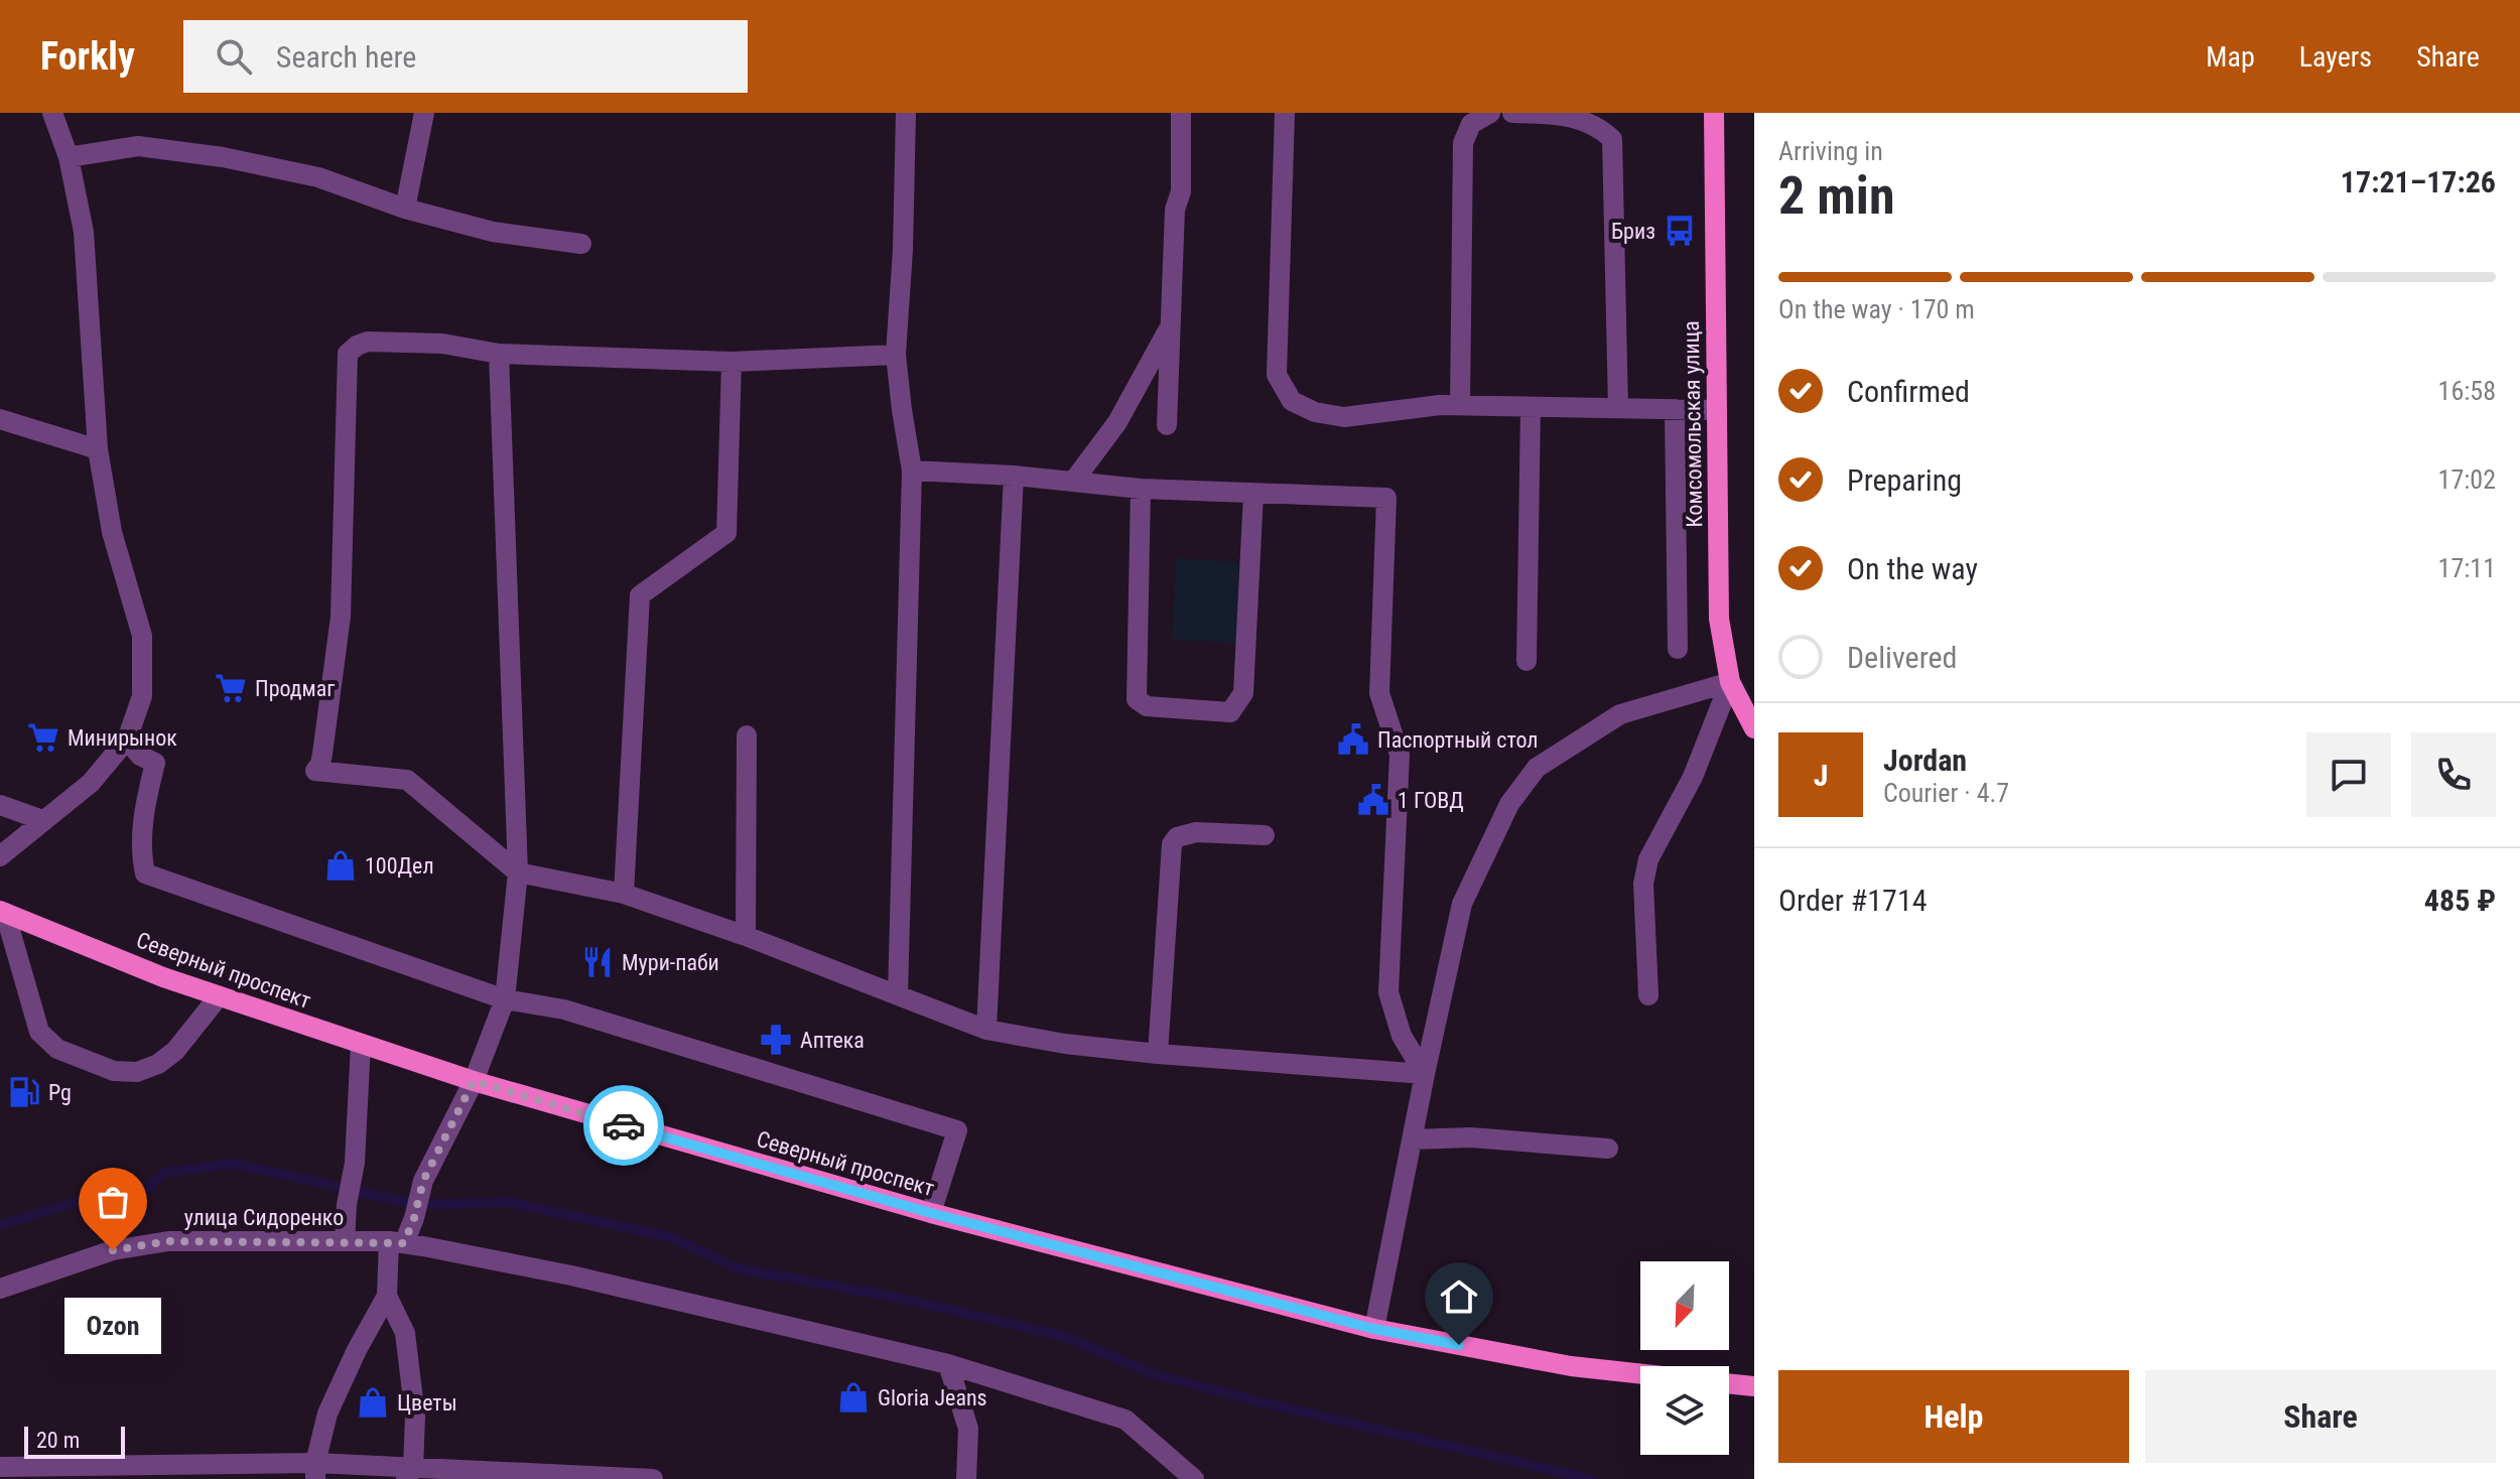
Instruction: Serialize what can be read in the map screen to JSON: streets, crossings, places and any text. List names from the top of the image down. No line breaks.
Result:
{"streets":{"main road":["Комсомольская улица","Северный проспект"],"street":["улица Сидоренко"]},"places":{"bus stop":["Бриз"],"supermarket":["Продмаг","Минирынок"],"public building":["Паспортный стол","1 ГОВД"],"shop":["100Дел","Gloria Jeans","Цветы"],"restaurant":["Мури-паби"],"pharmacy":["Аптека"],"fuel station":["Pg"],"other":["Ozon"]},"scale_bar":"20 m","north":"bottom left","page":{"header":"Forkly","search":"Search here","nav":["Map","Layers","Share"],"heading":["2 min","Arriving in","17:21–17:26"],"panel":["Jordan","Courier · 4.7","Order #1714","485 ₽"],"bar":"On the way · 170 m","list":[["Confirmed","16:58"],["Preparing","17:02"],["On the way","17:11"],"Delivered"],"round":"J","bubble":"Ozon","buttons":["Help","Share"],"scale":"20 m"}}
